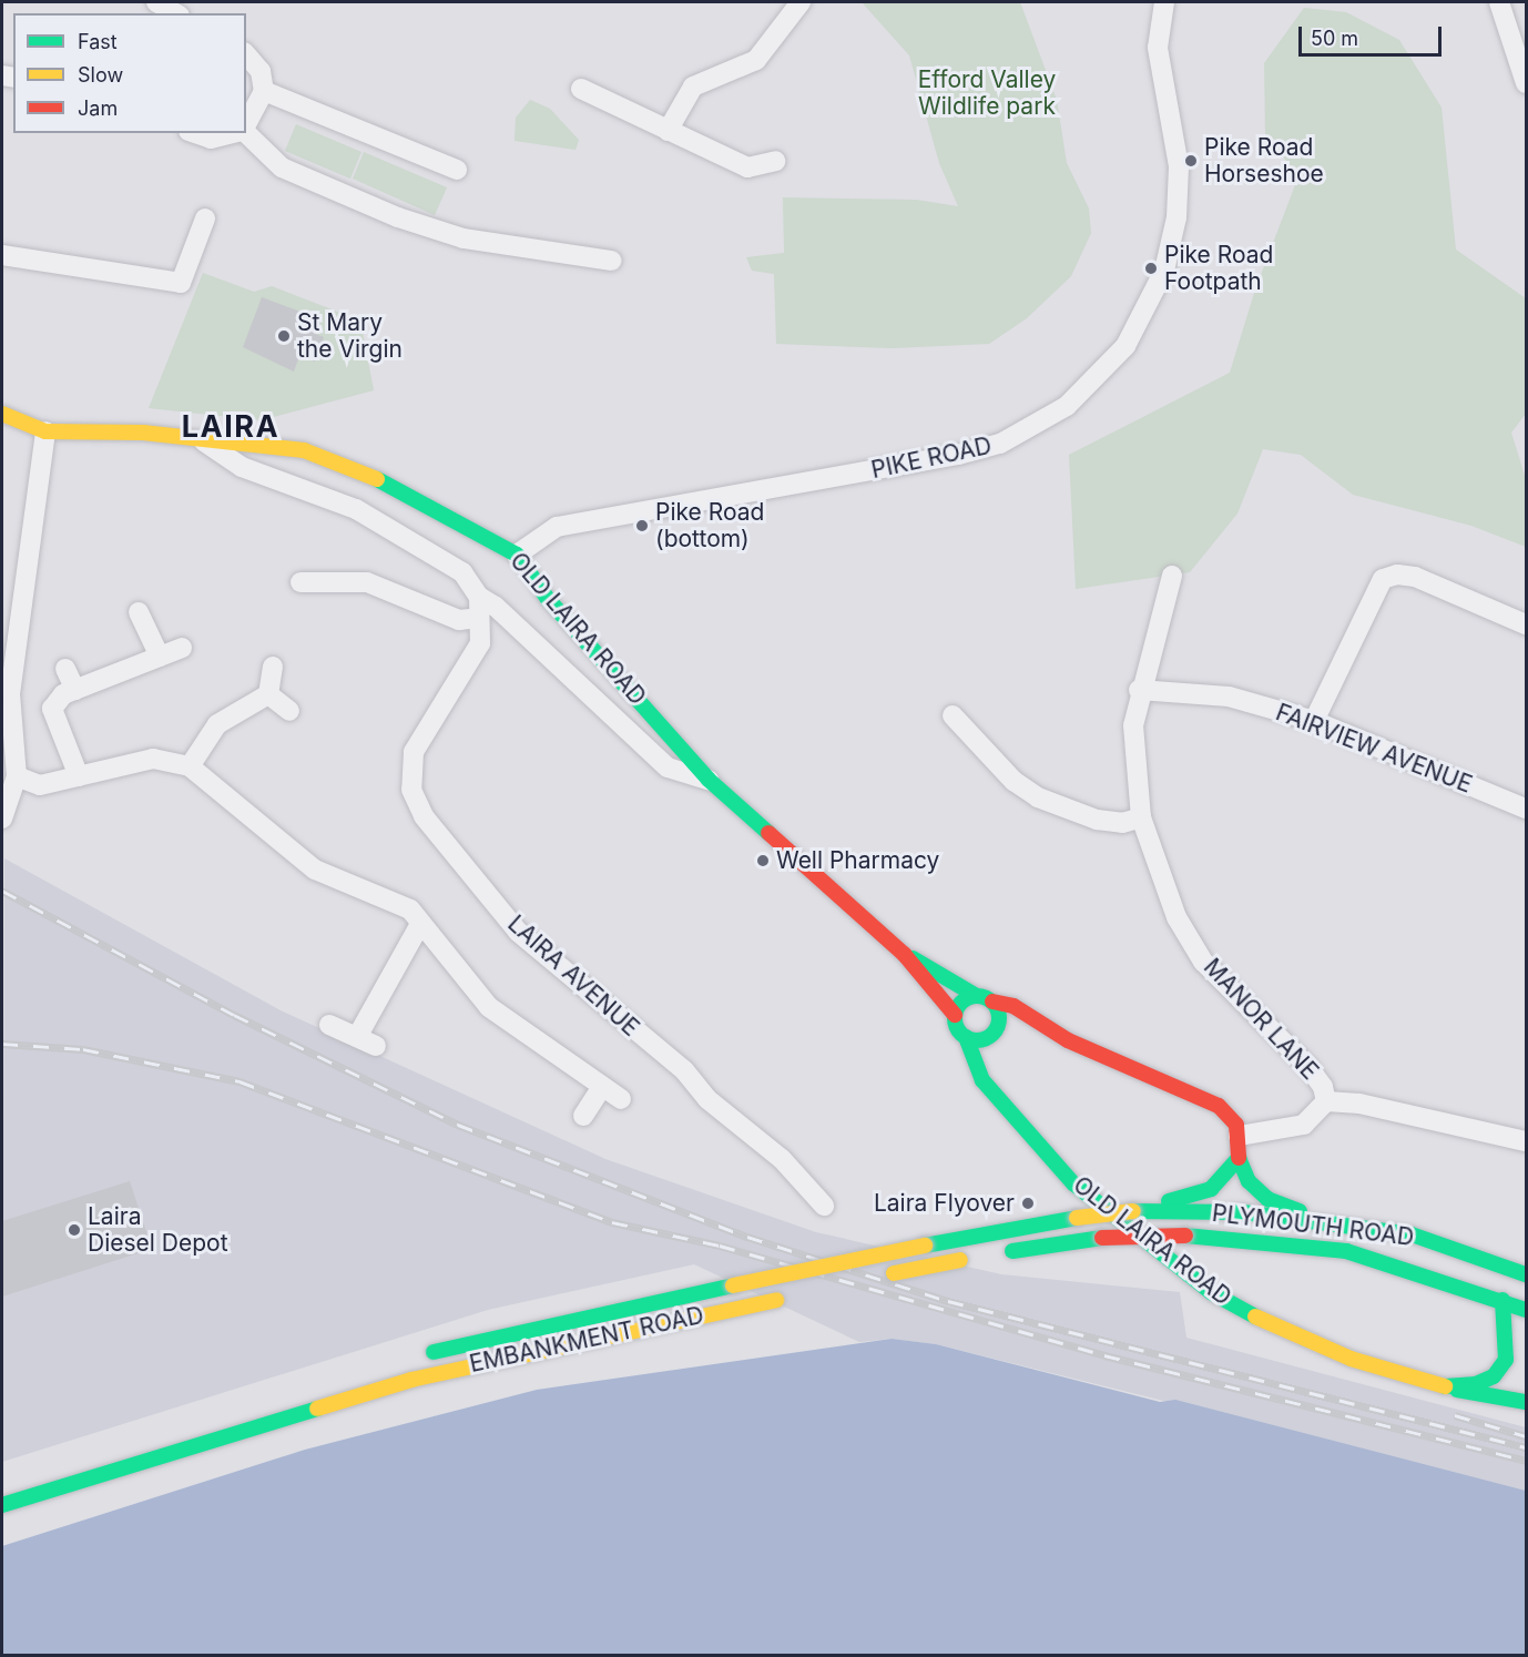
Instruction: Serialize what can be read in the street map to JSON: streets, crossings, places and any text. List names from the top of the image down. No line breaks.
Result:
{"streets":{"main road":["OLD LAIRA ROAD","PLYMOUTH ROAD","EMBANKMENT ROAD"],"street":["PIKE ROAD","FAIRVIEW AVENUE","LAIRA AVENUE","MANOR LANE"]},"crossings":[["PIKE ROAD","OLD LAIRA ROAD"],["OLD LAIRA ROAD","LAIRA AVENUE"],["FAIRVIEW AVENUE","MANOR LANE"],["PLYMOUTH ROAD","EMBANKMENT ROAD"]],"districts":["LAIRA"],"parks":["Efford Valley Wildlife park"],"places":["Pike Road Horseshoe","Pike Road Footpath","St Mary the Virgin","Pike Road (bottom)","Well Pharmacy","Laira Flyover","Laira Diesel Depot"],"legend":["Fast","Slow","Jam"],"scale_bar":"50 m"}
